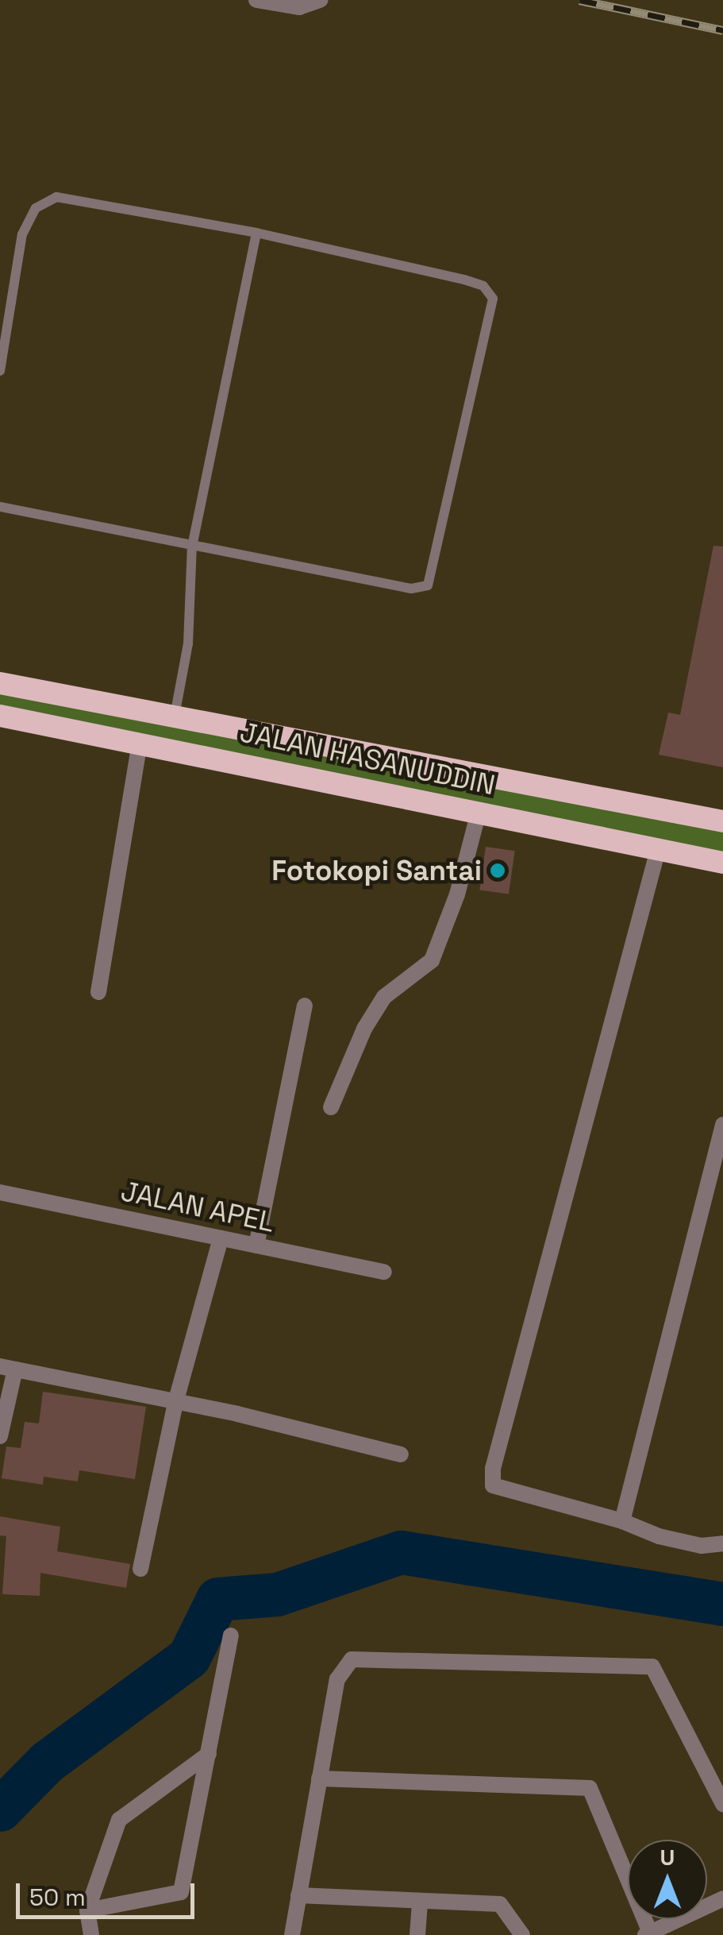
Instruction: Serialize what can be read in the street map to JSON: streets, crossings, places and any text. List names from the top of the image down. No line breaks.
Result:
{"streets":{"highway":["JALAN HASANUDDIN"],"street":["JALAN APEL"]},"places":["Fotokopi Santai"],"scale_bar":"50 m","north":"top"}
